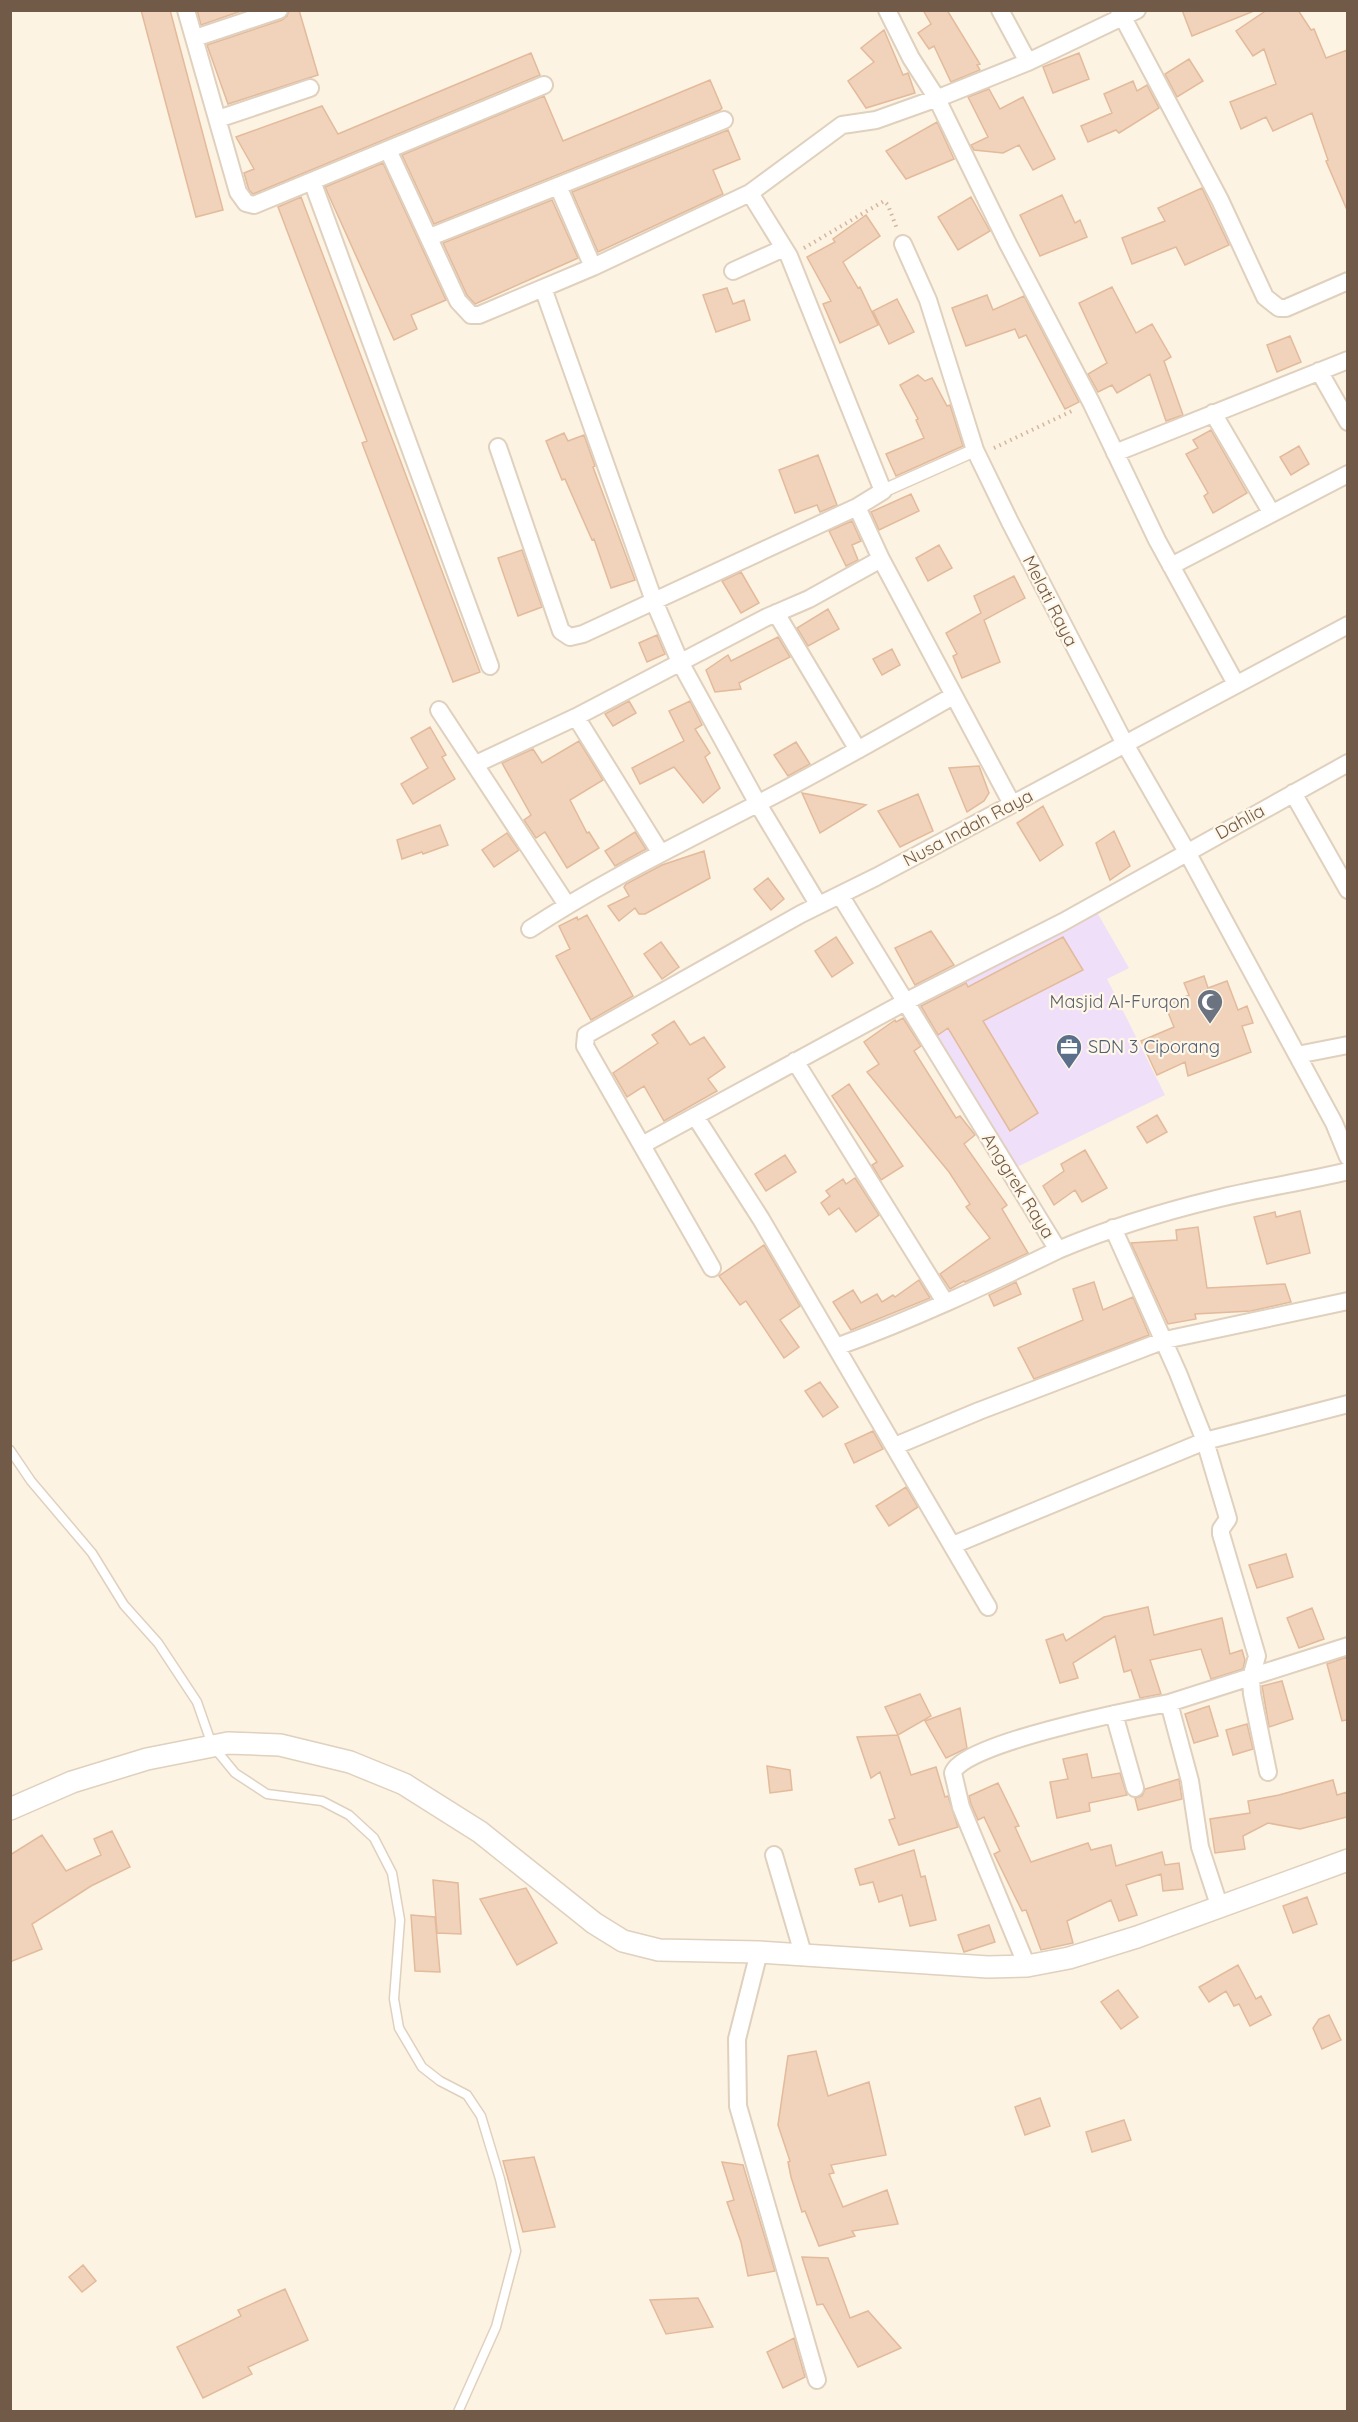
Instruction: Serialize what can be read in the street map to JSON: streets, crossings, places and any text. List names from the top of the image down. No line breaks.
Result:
{"streets":{"street":["Melati Raya","Dahlia","Nusa Indah Raya","Anggrek Raya"]},"crossings":[["Melati Raya","Dahlia"],["Melati Raya","Nusa Indah Raya"],["Dahlia","Nusa Indah Raya"],["Dahlia","Anggrek Raya"],["Nusa Indah Raya","Anggrek Raya"]],"places":{"mosque":["Masjid Al-Furqon"],"office":["SDN 3 Ciporang"]}}
